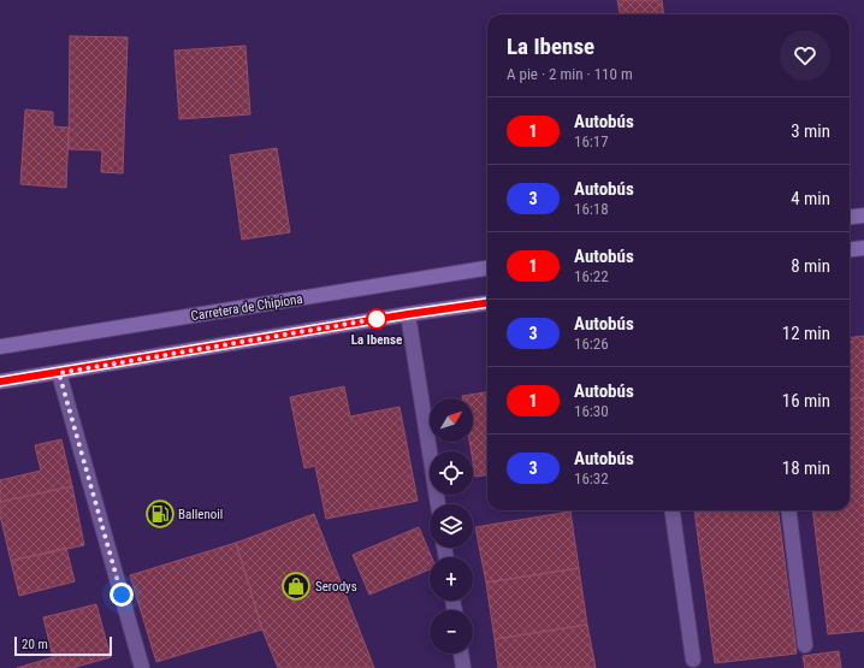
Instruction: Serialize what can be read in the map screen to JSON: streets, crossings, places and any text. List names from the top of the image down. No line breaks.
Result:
{"streets":{"main road":["Carretera de Chipiona"]},"places":{"other":["La Ibense"],"fuel station":["Ballenoil"],"shop":["Serodys"]},"lines":["bus line 1"],"scale_bar":"20 m","north":"top right","page":{"heading":["La Ibense","A pie · 2 min · 110 m"],"list":[{"mark":"1","name":"Autobús","note":"16:17","value":"3 min"},{"mark":"3","name":"Autobús","note":"16:18","value":"4 min"},{"mark":"1","name":"Autobús","note":"16:22","value":"8 min"},{"mark":"3","name":"Autobús","note":"16:26","value":"12 min"},{"mark":"1","name":"Autobús","note":"16:30","value":"16 min"},{"mark":"3","name":"Autobús","note":"16:32","value":"18 min"}],"map_buttons":["+","−"],"scale":"20 m"}}
